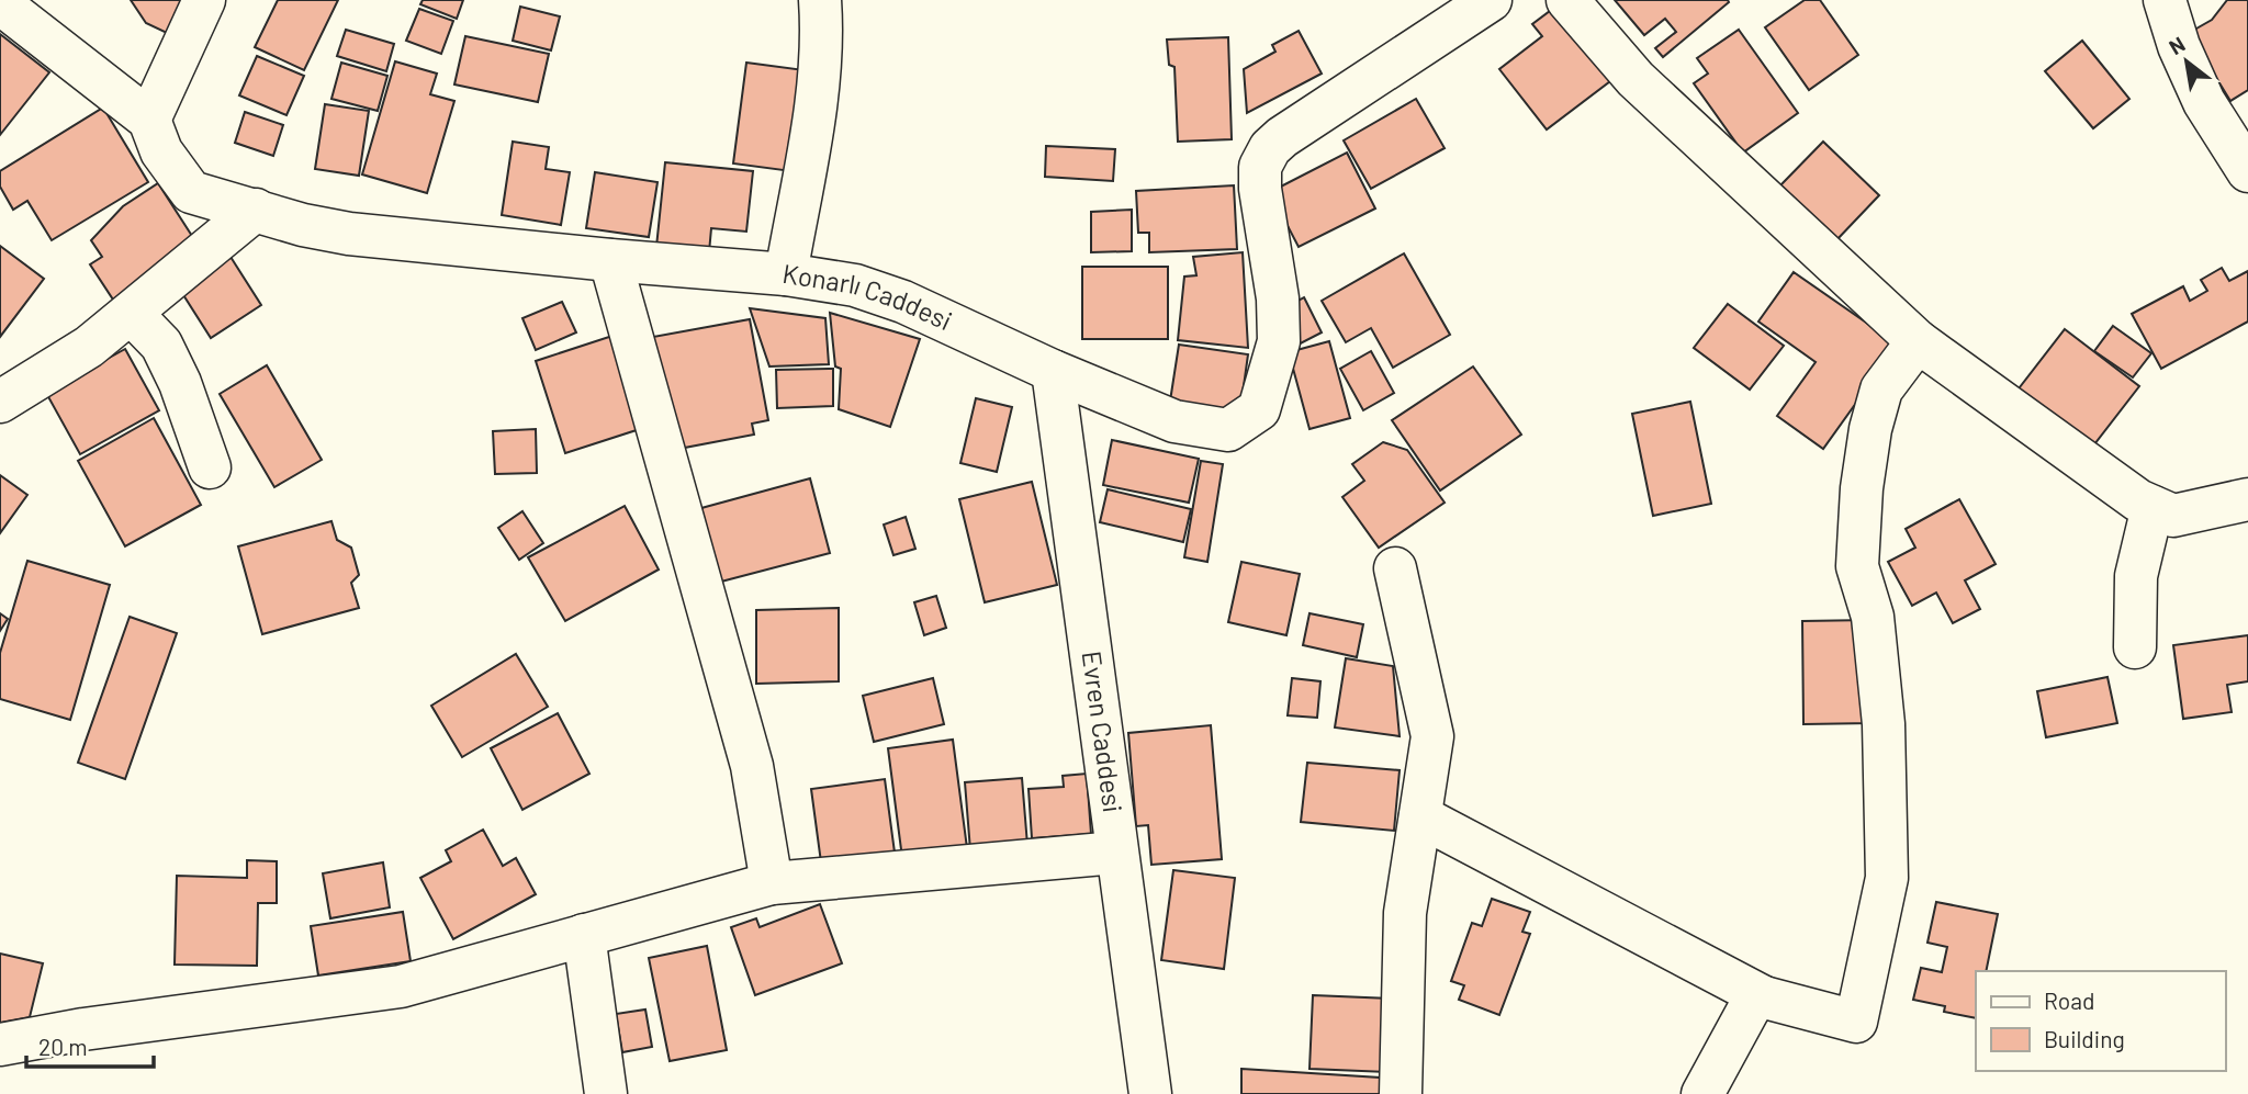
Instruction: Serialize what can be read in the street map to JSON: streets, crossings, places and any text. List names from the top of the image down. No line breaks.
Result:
{"streets":{"street":["Konarlı Caddesi","Evren Caddesi"]},"crossings":[["Konarlı Caddesi","Evren Caddesi"]],"legend":["Road","Building"],"scale_bar":"20 m","north":"top left"}
